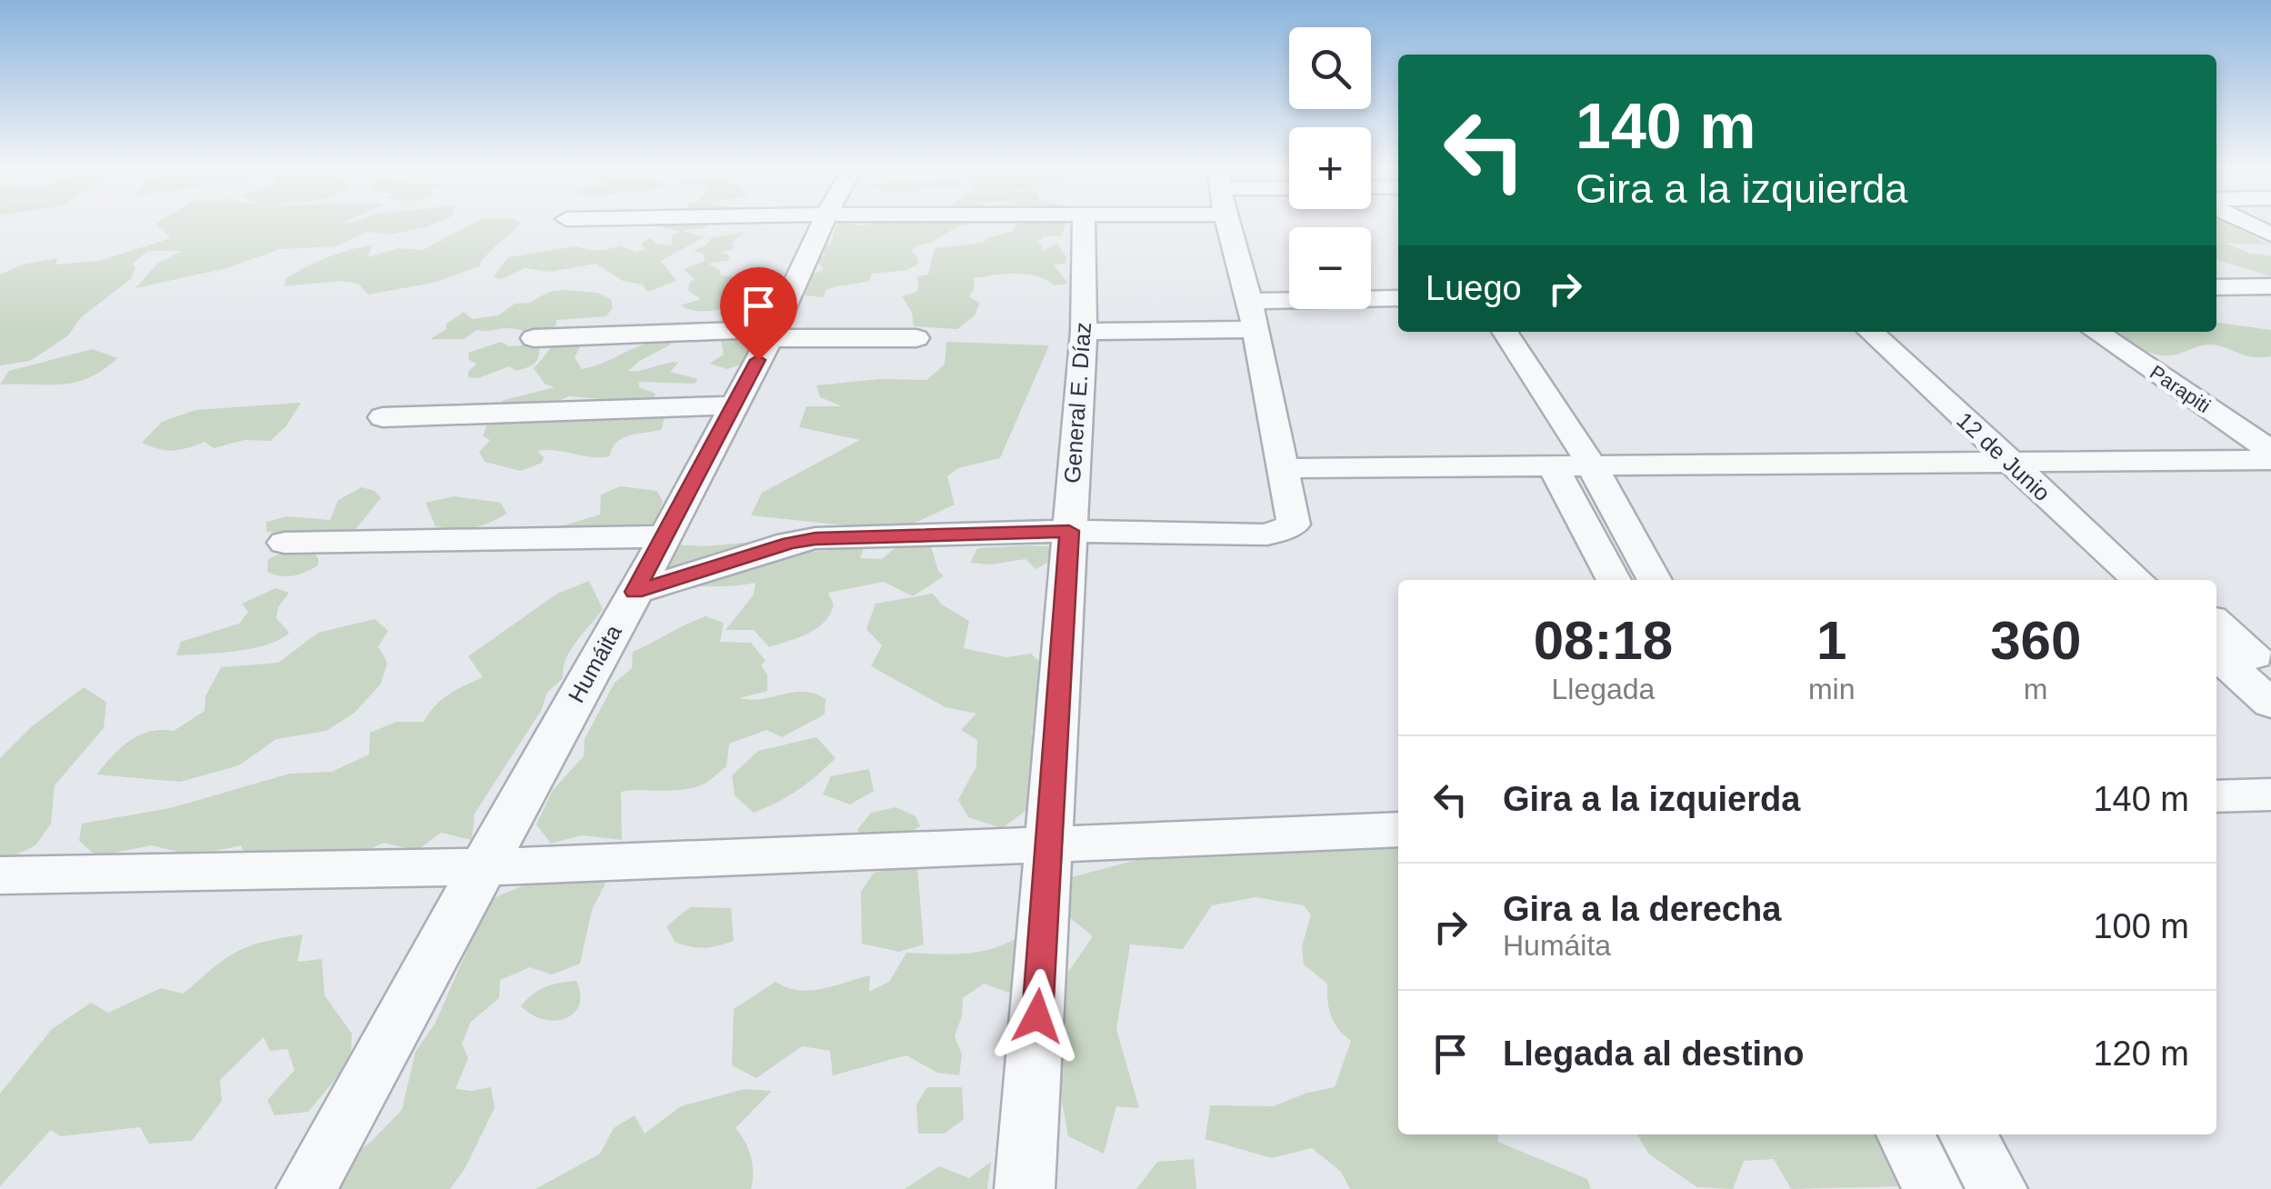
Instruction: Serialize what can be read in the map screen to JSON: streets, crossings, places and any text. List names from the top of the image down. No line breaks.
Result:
{"streets":{"street":["Parapiti","General E. Díaz","12 de Junio","Humáita"]},"page":{"map_buttons":["+","−"],"turn":["140 m","Gira a la izquierda"],"then":"Luego","eta":["08:18","Llegada","1","min","360","m"],"list":[{"name":"Gira a la izquierda","value":"140 m"},{"name":"Gira a la derecha","note":"Humáita","value":"100 m"},{"name":"Llegada al destino","value":"120 m"}]}}
